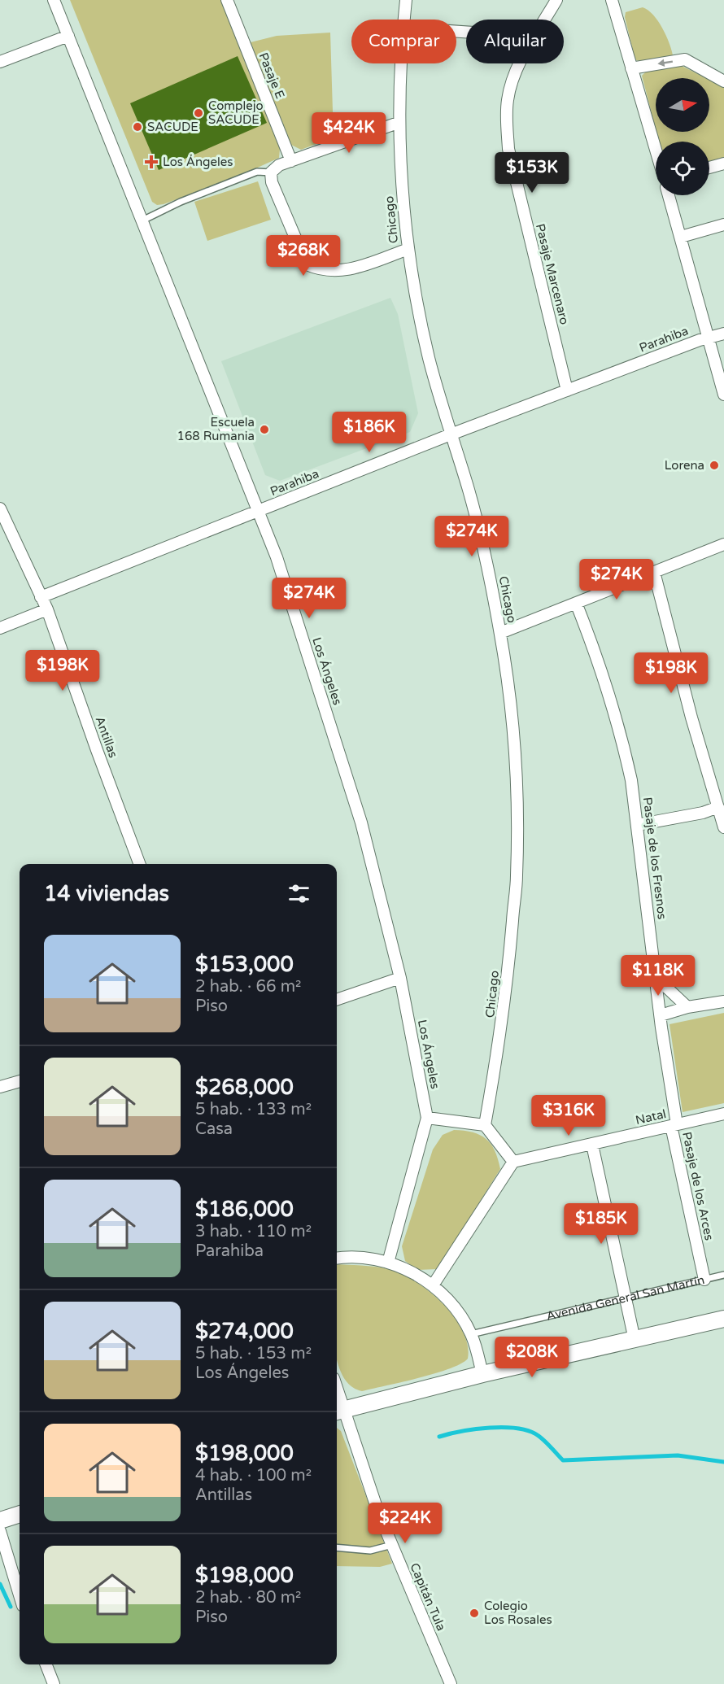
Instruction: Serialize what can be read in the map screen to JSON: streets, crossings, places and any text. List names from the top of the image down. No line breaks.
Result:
{"streets":{"street":["Pasaje E","Chicago","Pasaje Marcenaro","Parahiba","Los Ángeles","Antillas","Pasaje de los Fresnos","Natal","Pasaje de los Arces","Capitán Tula"],"lane":["Avenida General San Martín"]},"crossings":[["Chicago","Parahiba"],["Pasaje Marcenaro","Parahiba"],["Parahiba","Los Ángeles"],["Parahiba","Antillas"],["Pasaje de los Fresnos","Natal"],["Pasaje de los Fresnos","Pasaje de los Arces"],["Natal","Pasaje de los Arces"],["Pasaje de los Arces","Avenida General San Martín"]],"places":{"other":["Complejo SACUDE","SACUDE","Escuela 168 Rumania","Lorena","Colegio Los Rosales"],"health":["Los Ángeles"]},"north":"right","page":{"chip":["Comprar","Alquilar"],"price":["$424K","$153K","$268K","$186K","$274K","$274K","$274K","$198K","$198K","$118K","$316K","$185K","$208K","$224K"],"heading":"14 viviendas","list":[{"name":"$153,000","note":"2 hab. · 66 m² · Piso"},{"name":"$268,000","note":"5 hab. · 133 m² · Casa"},{"name":"$186,000","note":"3 hab. · 110 m² · Parahiba"},{"name":"$274,000","note":"5 hab. · 153 m² · Los Ángeles"},{"name":"$198,000","note":"4 hab. · 100 m² · Antillas"},{"name":"$198,000","note":"2 hab. · 80 m² · Piso"}]}}
